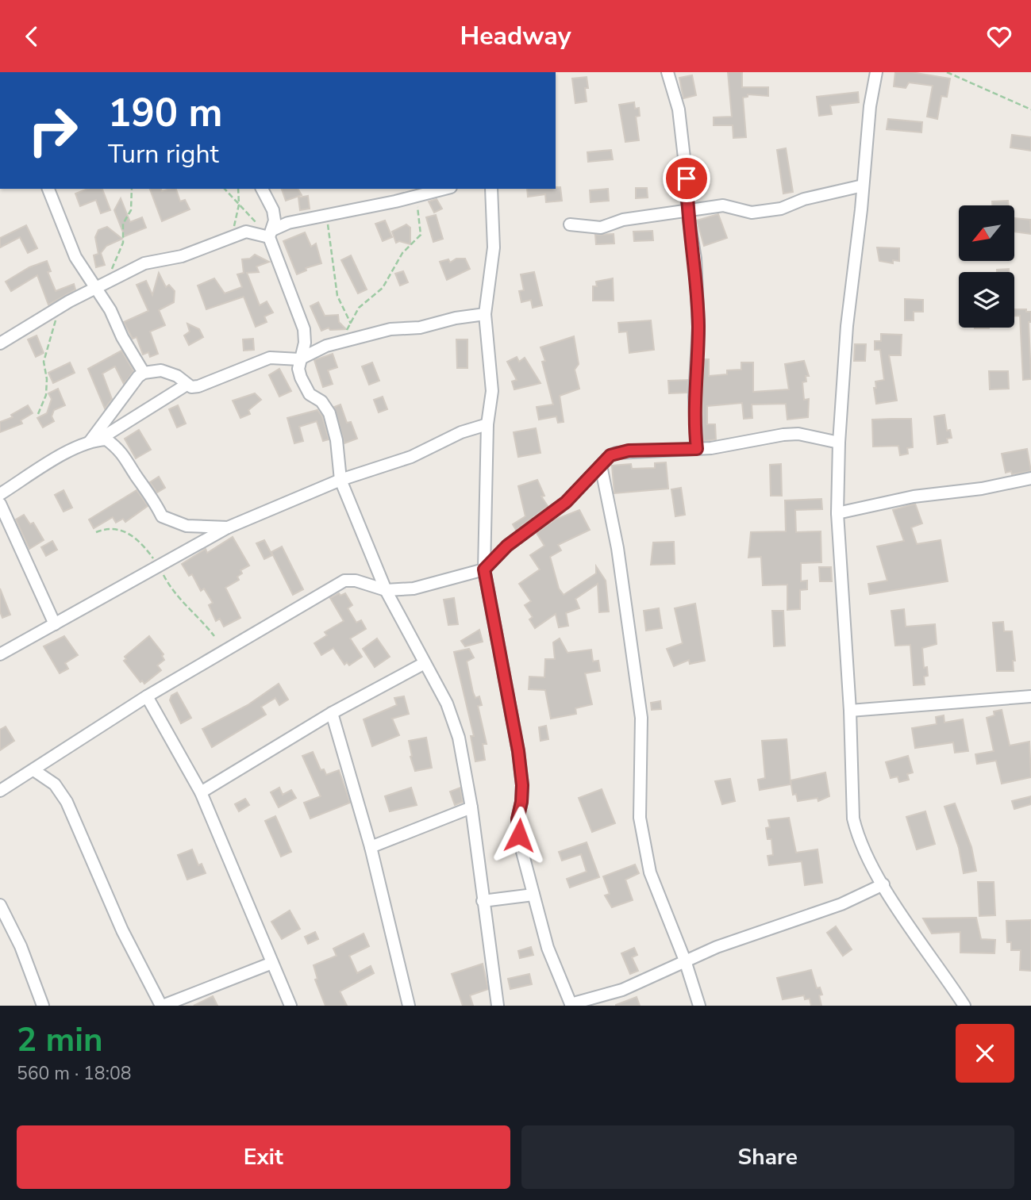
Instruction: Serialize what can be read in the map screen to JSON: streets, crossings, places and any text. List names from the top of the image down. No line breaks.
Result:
{"north":"bottom left","page":{"header":"Headway","turn":["190 m","Turn right"],"heading":["2 min","560 m · 18:08"],"buttons":["Exit","Share"]}}
